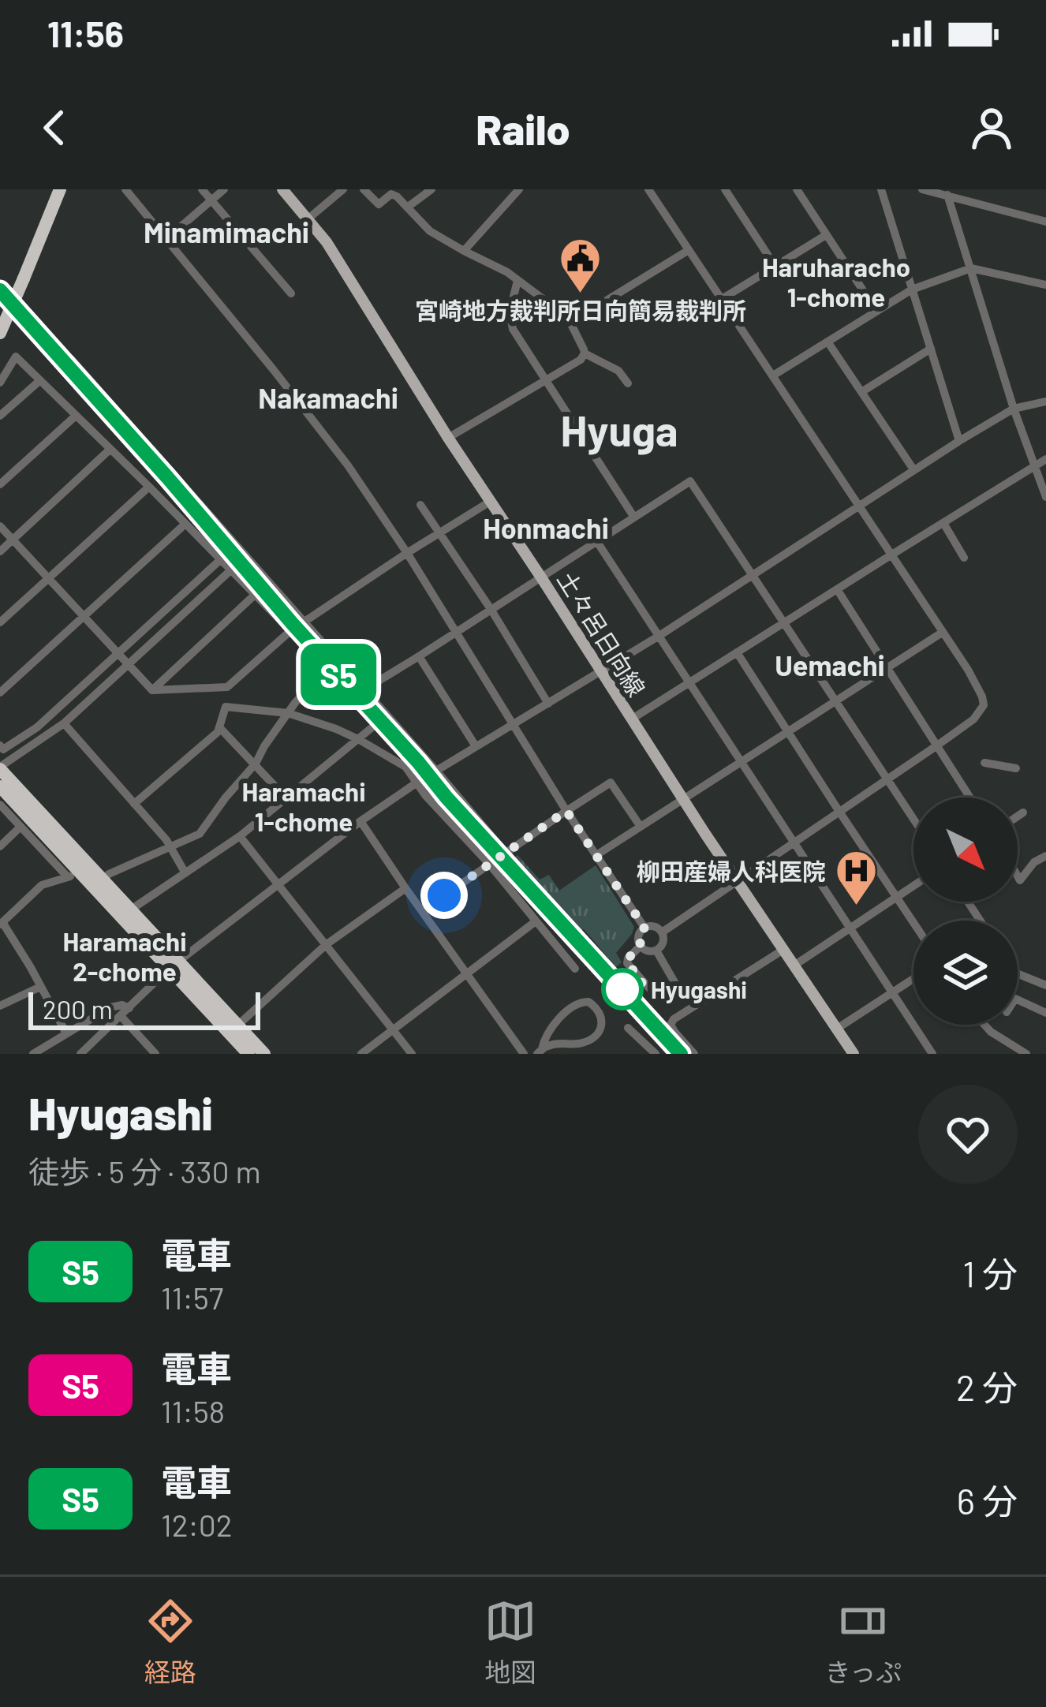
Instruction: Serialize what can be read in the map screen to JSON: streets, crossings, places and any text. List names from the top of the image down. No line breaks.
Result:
{"streets":{"main road":["土々呂日向線"]},"districts":["Minamimachi","Haruharacho 1-chome","Nakamachi","Hyuga","Honmachi","Uemachi","Haramachi 1-chome","Haramachi 2-chome"],"places":{"public building":["宮崎地方裁判所日向簡易裁判所"],"hospital":["柳田産婦人科医院"],"other":["Hyugashi"]},"scale_bar":"200 m","north":"bottom right","page":{"status":"11:56","header":"Railo","on_map":"S5","scale":"200 m","heading":["Hyugashi","徒歩 · 5 分 · 330 m"],"list":[{"mark":"S5","name":"電車","note":"11:57","value":"1 分"},{"mark":"S5","name":"電車","note":"11:58","value":"2 分"},{"mark":"S5","name":"電車","note":"12:02","value":"6 分"}],"tabs":["経路","地図","きっぷ"]}}
